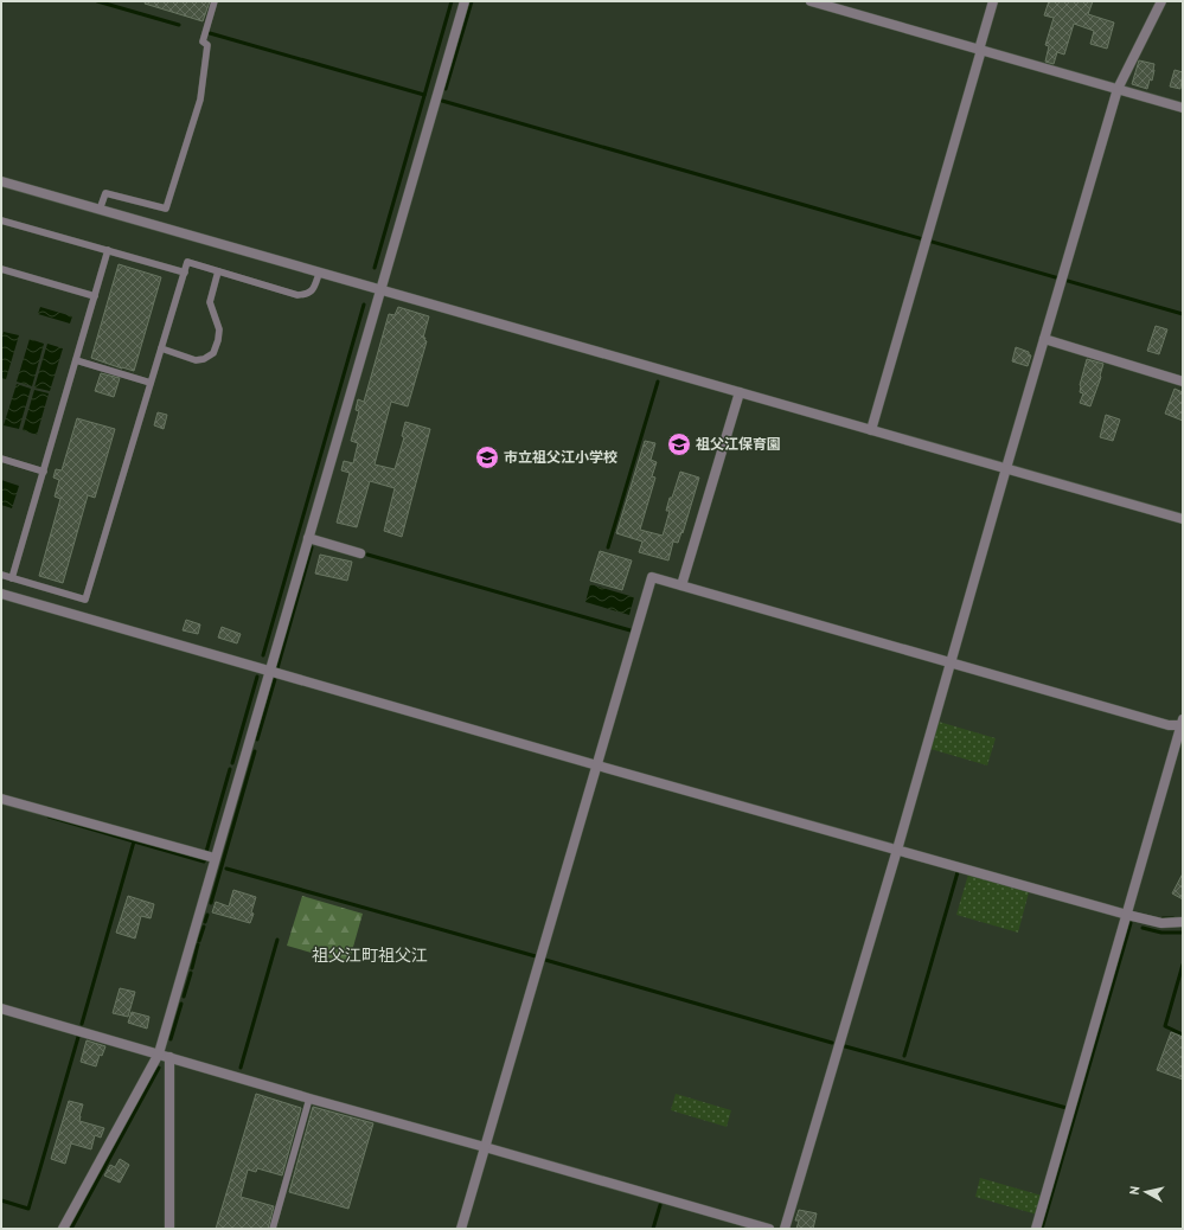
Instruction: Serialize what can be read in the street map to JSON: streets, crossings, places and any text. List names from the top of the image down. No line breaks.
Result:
{"districts":["祖父江町祖父江"],"places":{"school or university":["祖父江保育園","市立祖父江小学校"]},"north":"left"}
